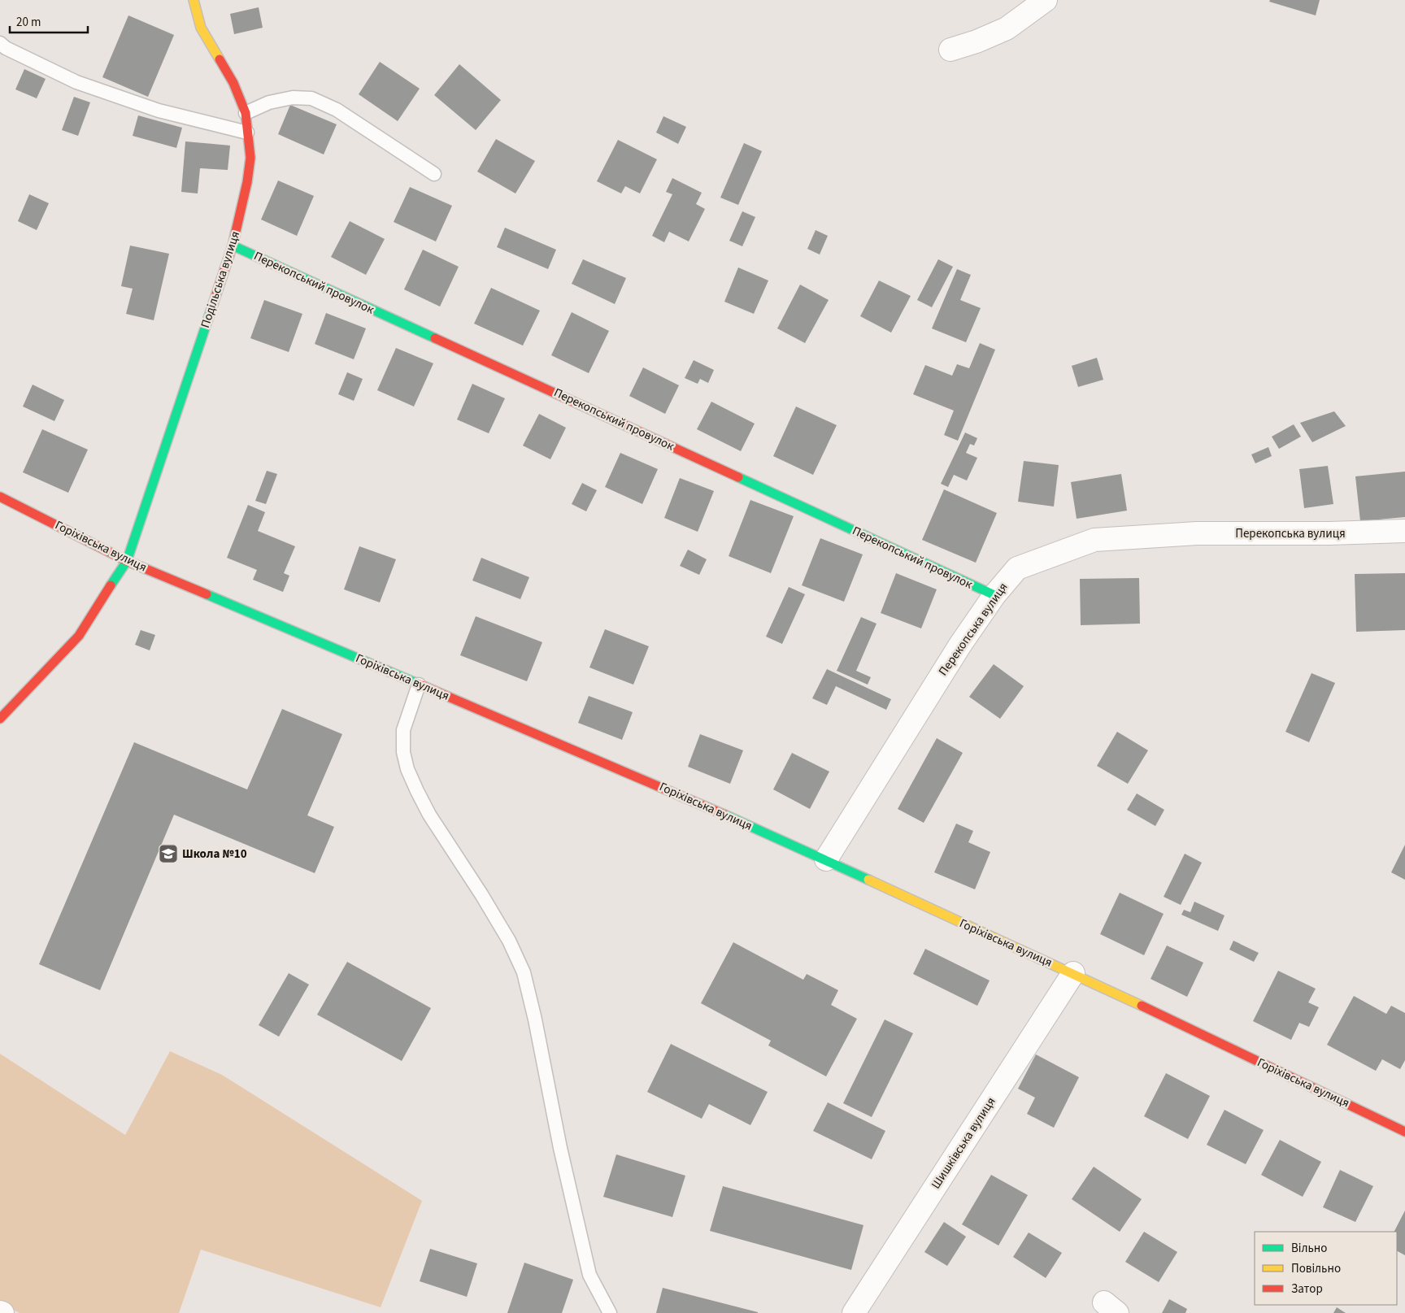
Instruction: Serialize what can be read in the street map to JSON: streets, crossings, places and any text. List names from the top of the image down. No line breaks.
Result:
{"streets":{"street":["Подільська вулиця","Перекопський провулок","Перекопська вулиця","Горіхівська вулиця","Шишківська вулиця"]},"crossings":[["Подільська вулиця","Перекопський провулок"],["Подільська вулиця","Горіхівська вулиця"],["Перекопський провулок","Перекопська вулиця"],["Перекопська вулиця","Горіхівська вулиця"],["Горіхівська вулиця","Шишківська вулиця"]],"places":{"school or university":["Школа №10"]},"legend":["Вільно","Повільно","Затор"],"scale_bar":"20 m"}
